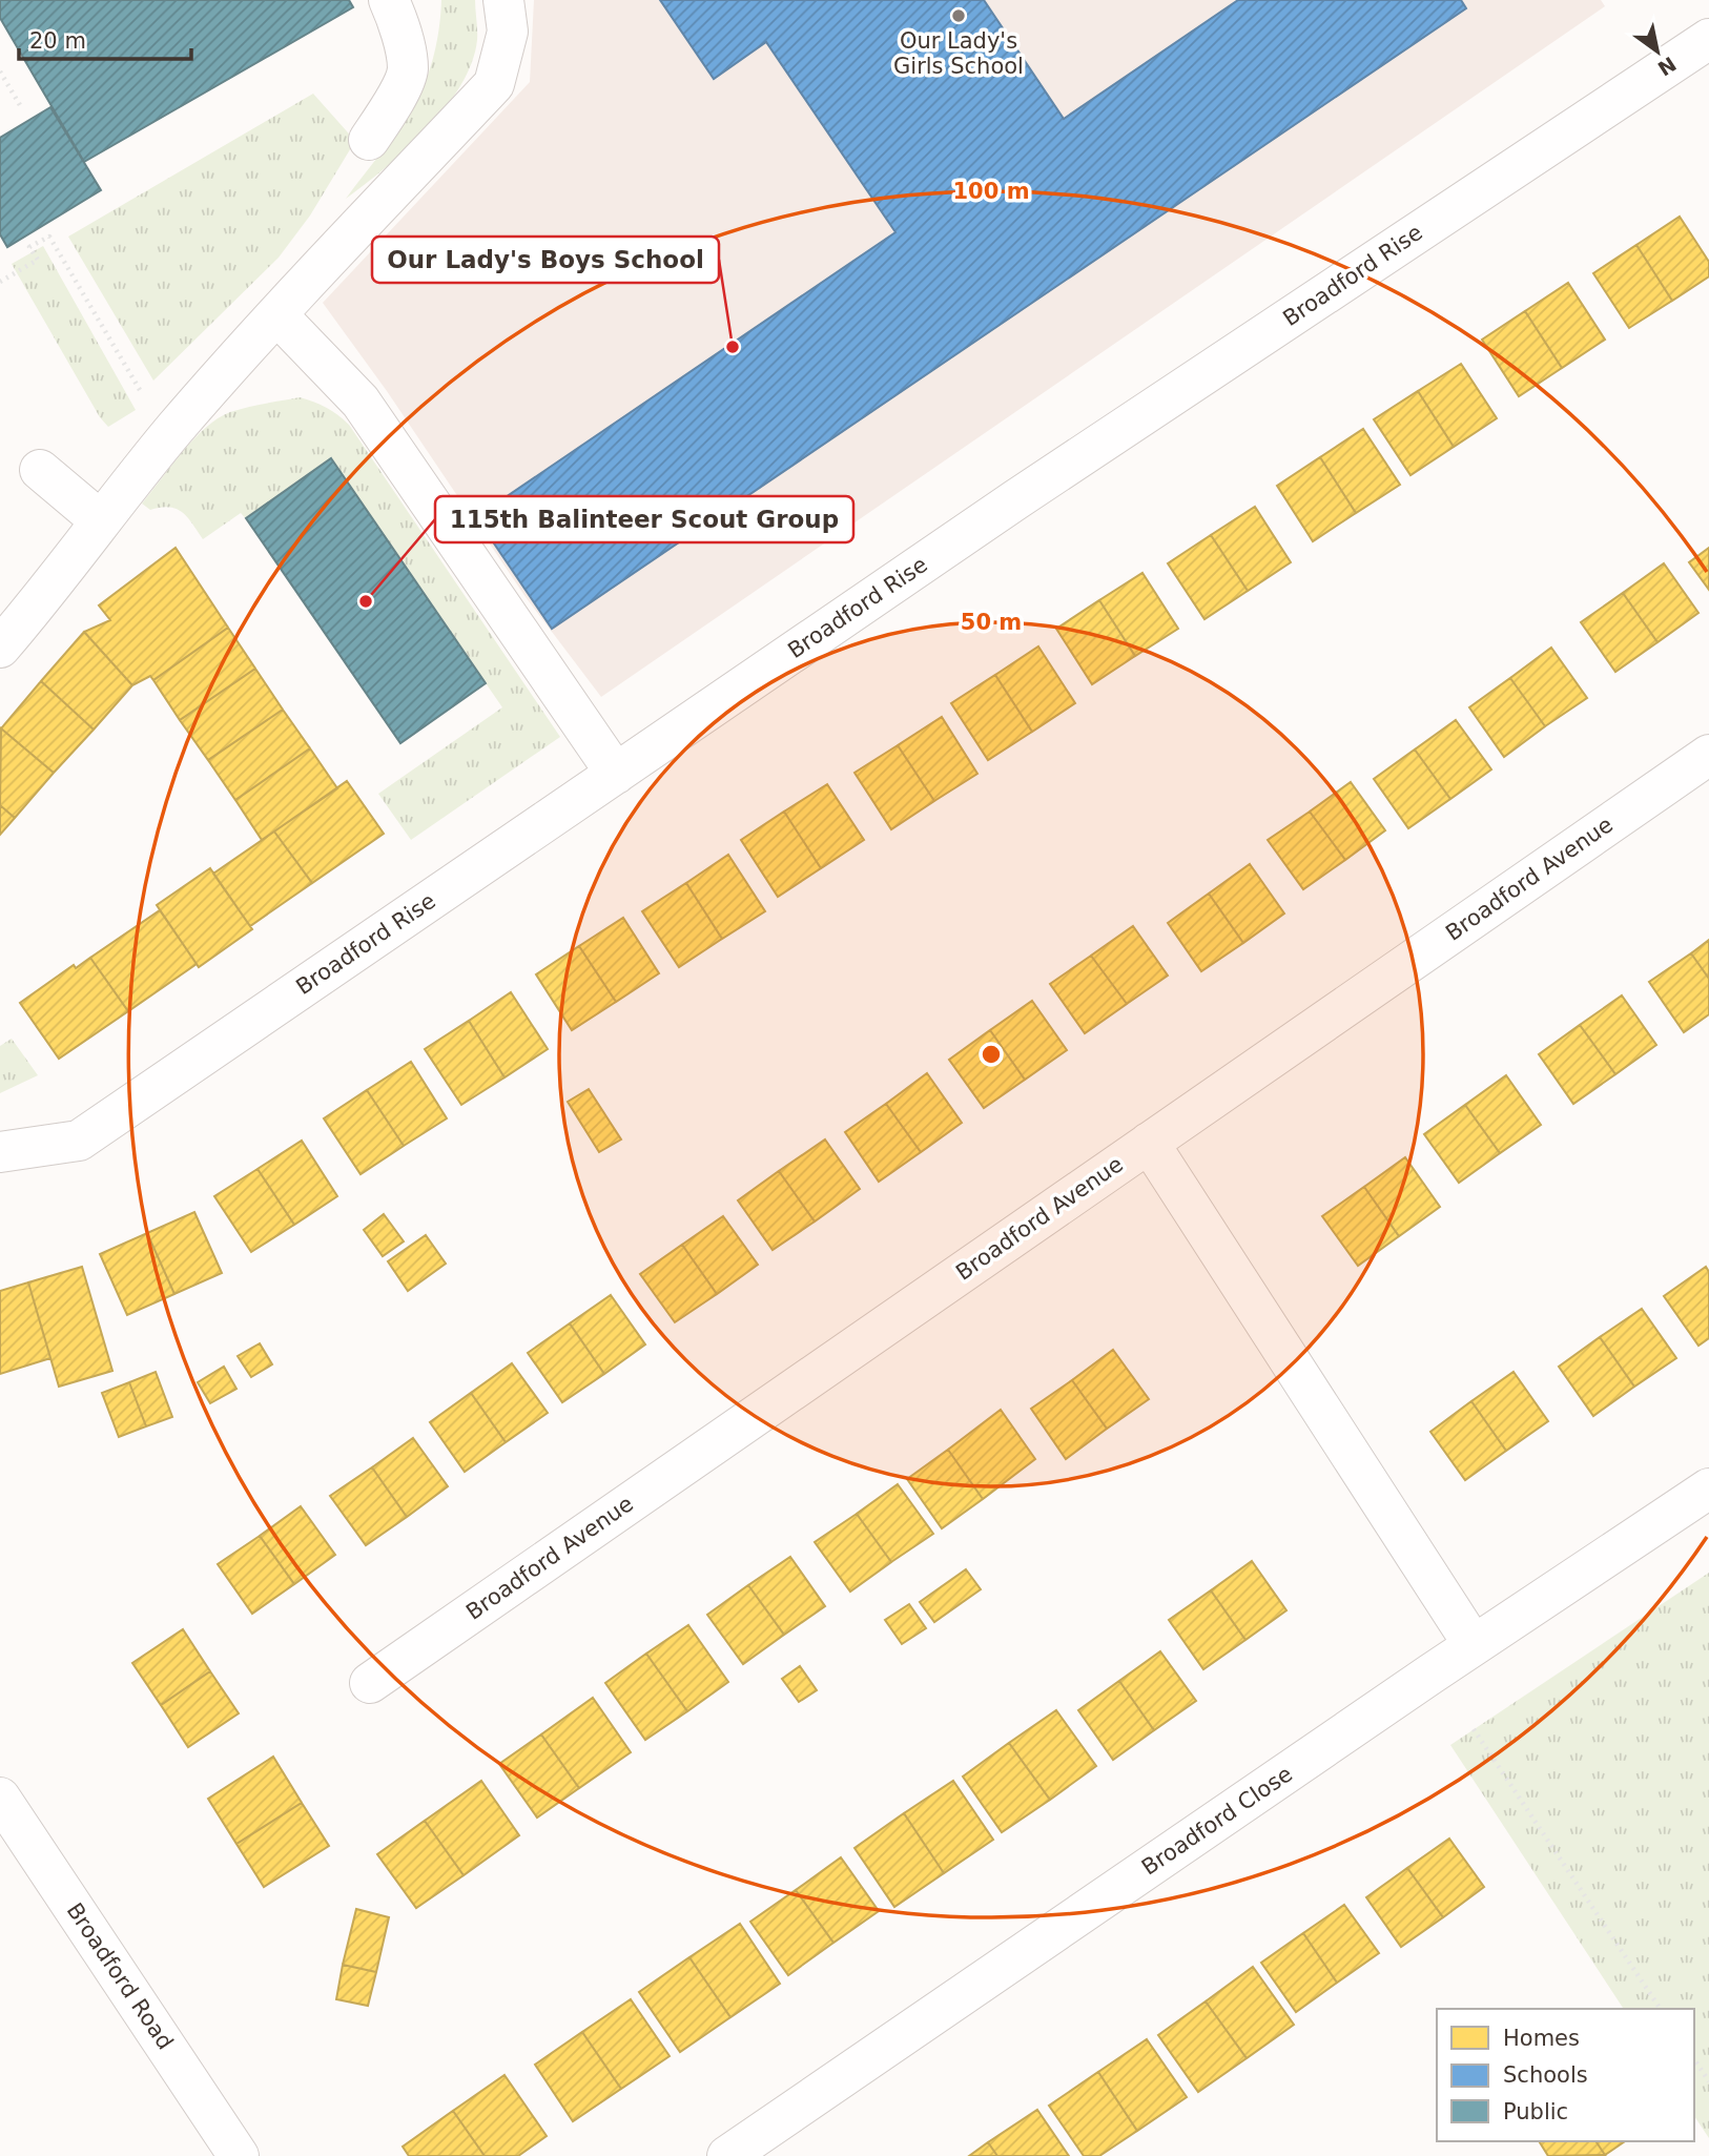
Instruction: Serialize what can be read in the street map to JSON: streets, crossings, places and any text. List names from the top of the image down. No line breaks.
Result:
{"streets":{"street":["Broadford Rise","Broadford Avenue","Broadford Close","Broadford Road"]},"places":["Our Lady's Girls School","Our Lady's Boys School","115th Balinteer Scout Group"],"legend":["Homes","Schools","Public"],"scale_bar":"20 m","north":"bottom right","rings":["100 m","50 m"]}
